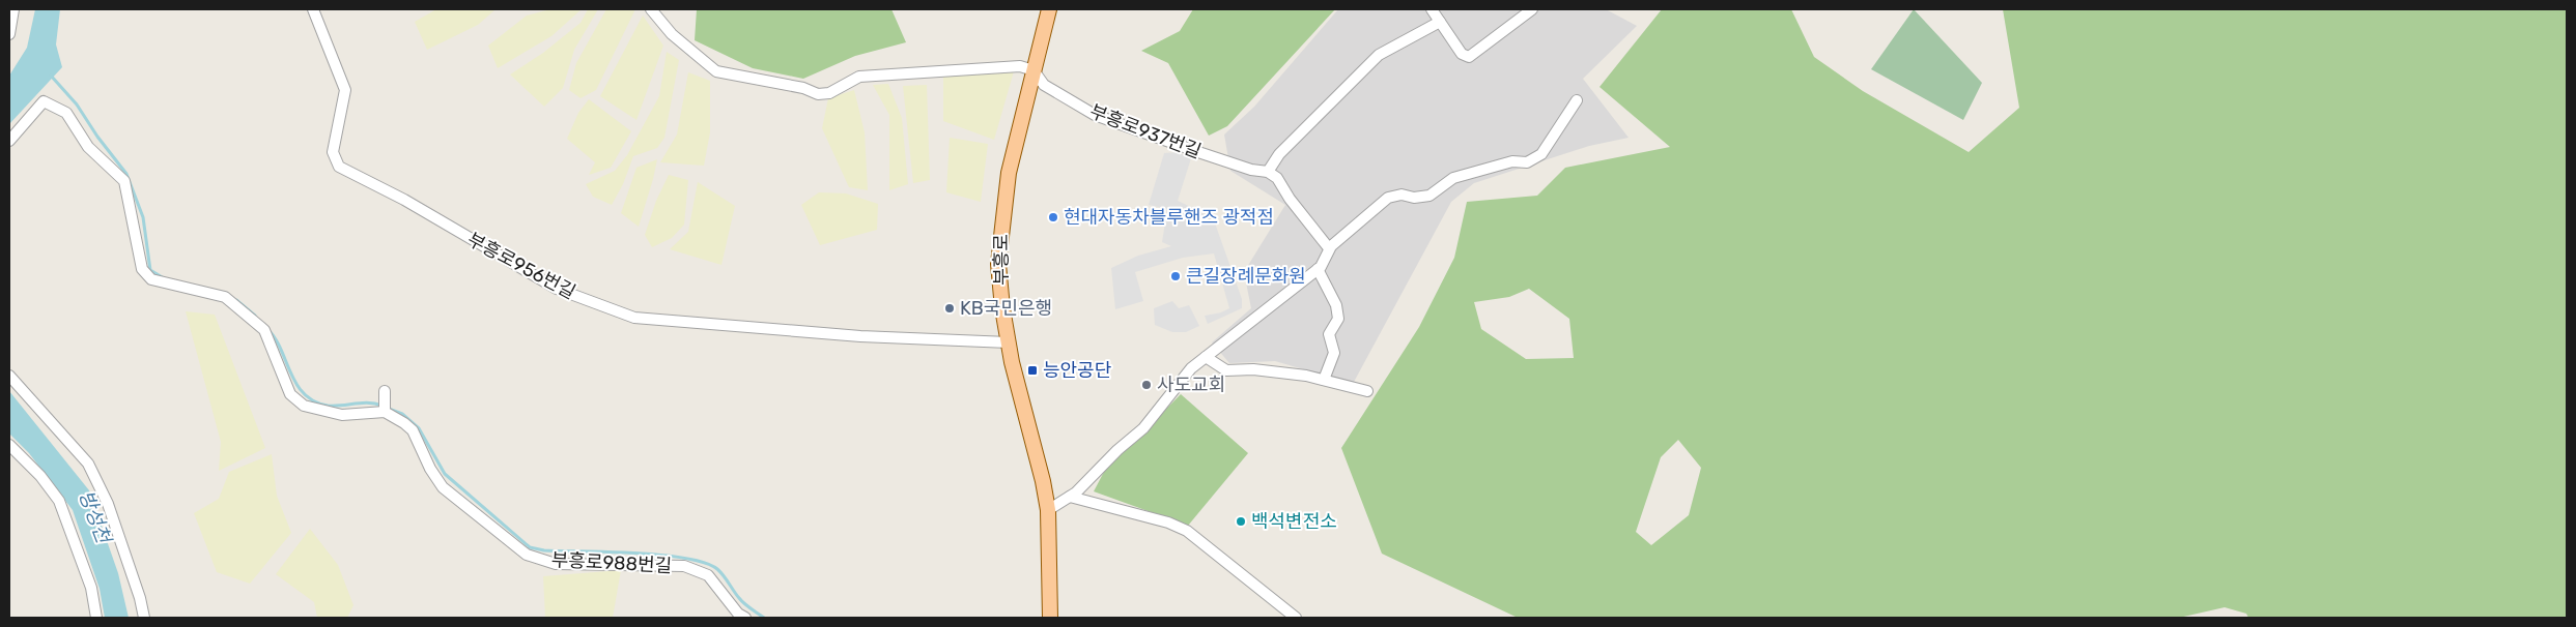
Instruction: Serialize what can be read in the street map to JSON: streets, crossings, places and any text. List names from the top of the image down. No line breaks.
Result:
{"streets":{"main road":["부흥로"],"street":["부흥로937번길","부흥로956번길","부흥로988번길"]},"crossings":[["부흥로937번길","부흥로"],["부흥로","부흥로956번길"]],"water":["방성천"],"places":{"other":["현대자동차블루핸즈 광적점","큰길장례문화원","KB국민은행","사도교회","백석변전소"],"transit":["능안공단"]}}
